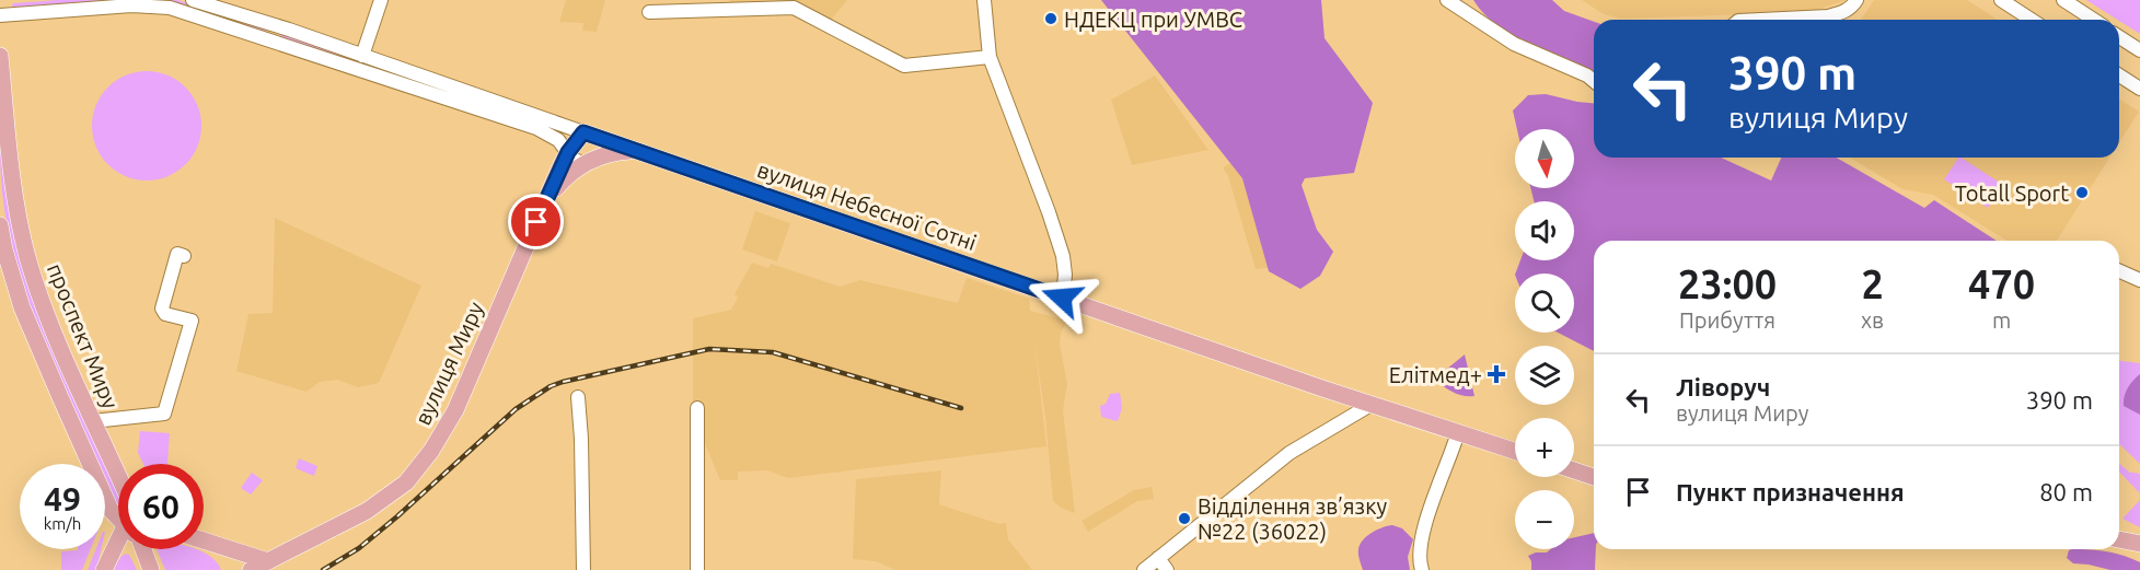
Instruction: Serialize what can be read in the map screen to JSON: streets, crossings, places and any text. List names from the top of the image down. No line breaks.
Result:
{"streets":{"main road":["вулиця Небесної Сотні","проспект Миру","вулиця Миру"]},"crossings":[["вулиця Небесної Сотні","вулиця Миру"]],"places":{"other":["НДЕКЦ при УМВС","Totall Sport","Відділення зв’язку №22 (36022)"],"health":["Елітмед+"]},"north":"bottom","page":{"turn":["390 m","вулиця Миру"],"map_buttons":["+","−"],"eta":["23:00","Прибуття","2","хв","470","m"],"list":[{"name":"Ліворуч","note":"вулиця Миру","value":"390 m"},{"name":"Пункт призначення","value":"80 m"}],"speed":"49 km/h","limit":"60"}}
